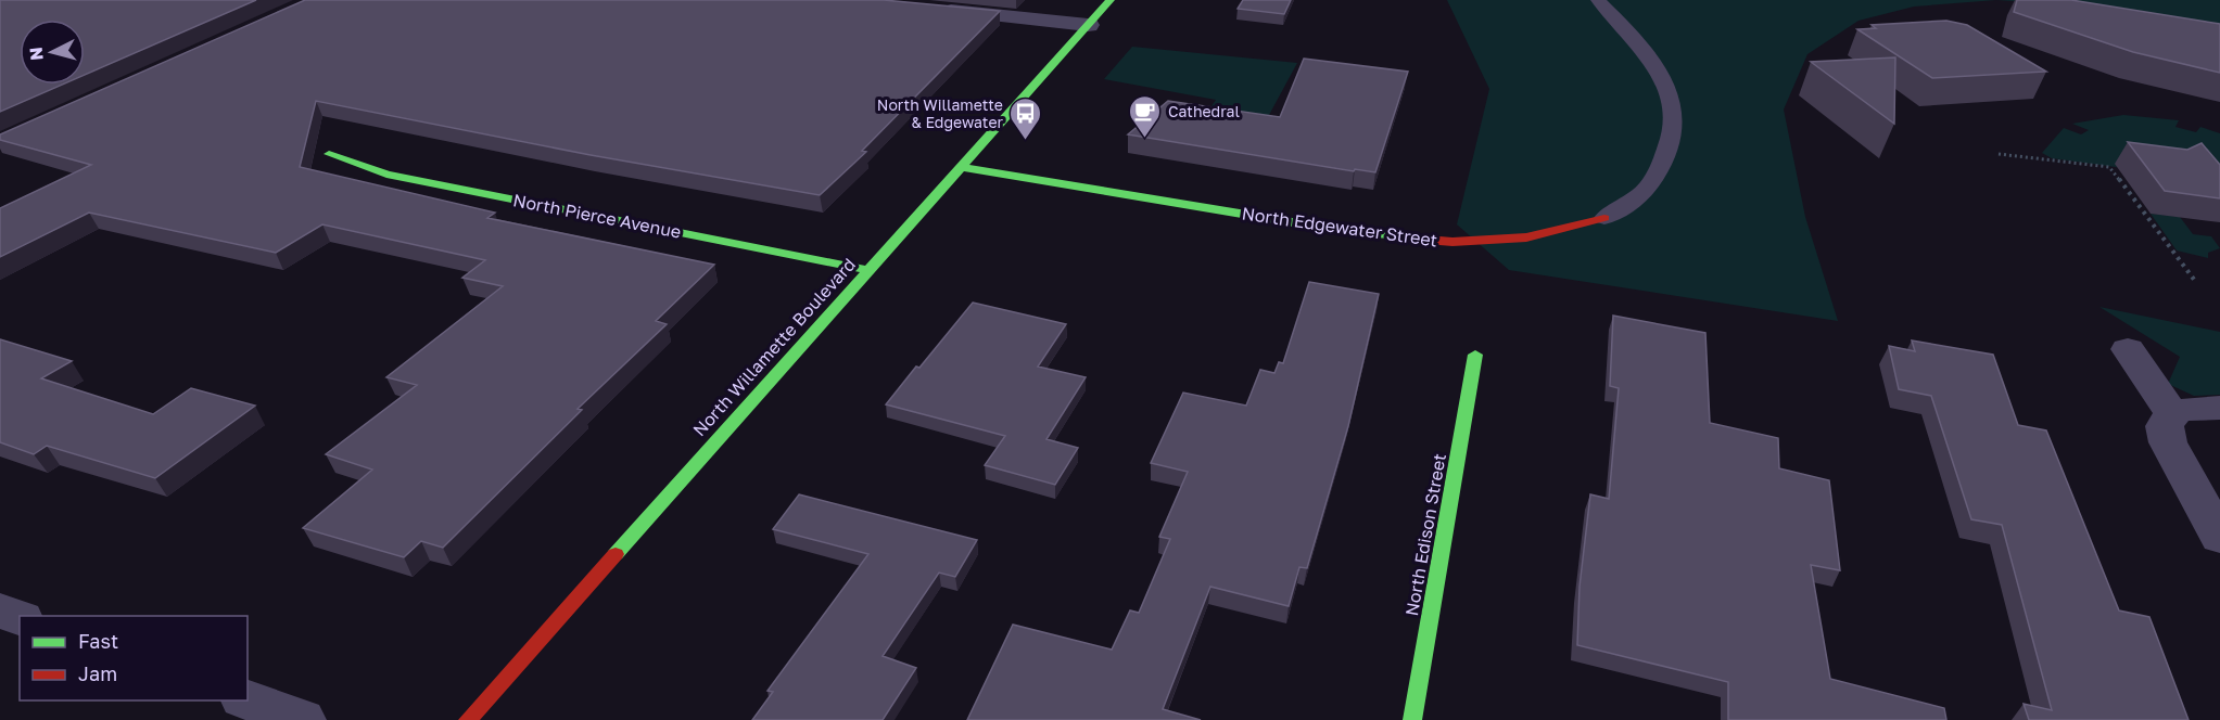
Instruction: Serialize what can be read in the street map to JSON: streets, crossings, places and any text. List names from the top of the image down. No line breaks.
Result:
{"streets":{"street":["North Pierce Avenue","North Edgewater Street","North Willamette Boulevard","North Edison Street"]},"crossings":[["North Pierce Avenue","North Willamette Boulevard"],["North Edgewater Street","North Willamette Boulevard"]],"places":{"cafe":["Cathedral"],"bus stop":["North Willamette & Edgewater"]},"legend":["Fast","Jam"],"north":"left"}
